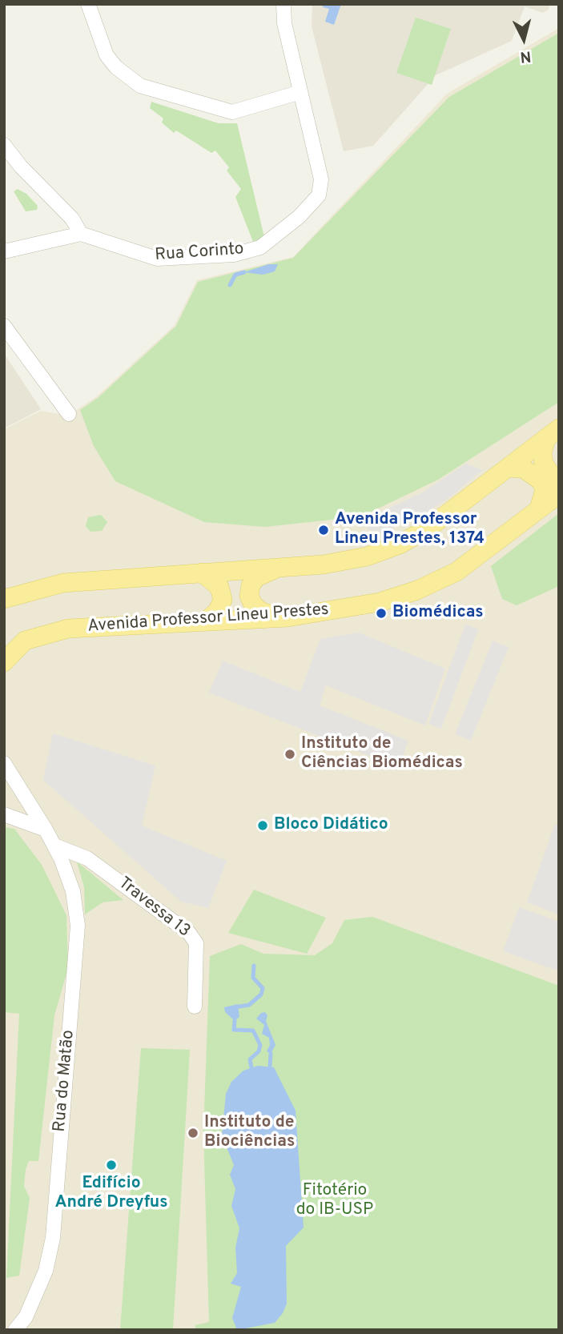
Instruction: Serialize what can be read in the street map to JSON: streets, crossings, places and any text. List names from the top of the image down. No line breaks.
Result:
{"streets":{"main road":["Avenida Professor Lineu Prestes"],"street":["Rua Corinto","Travessa 13","Rua do Matão"]},"crossings":[["Travessa 13","Rua do Matão"]],"parks":["Fitotério do IB-USP"],"places":["Avenida Professor Lineu Prestes, 1374","Biomédicas","Instituto de Ciências Biomédicas","Bloco Didático","Instituto de Biociências","Edifício André Dreyfus"],"north":"bottom"}
